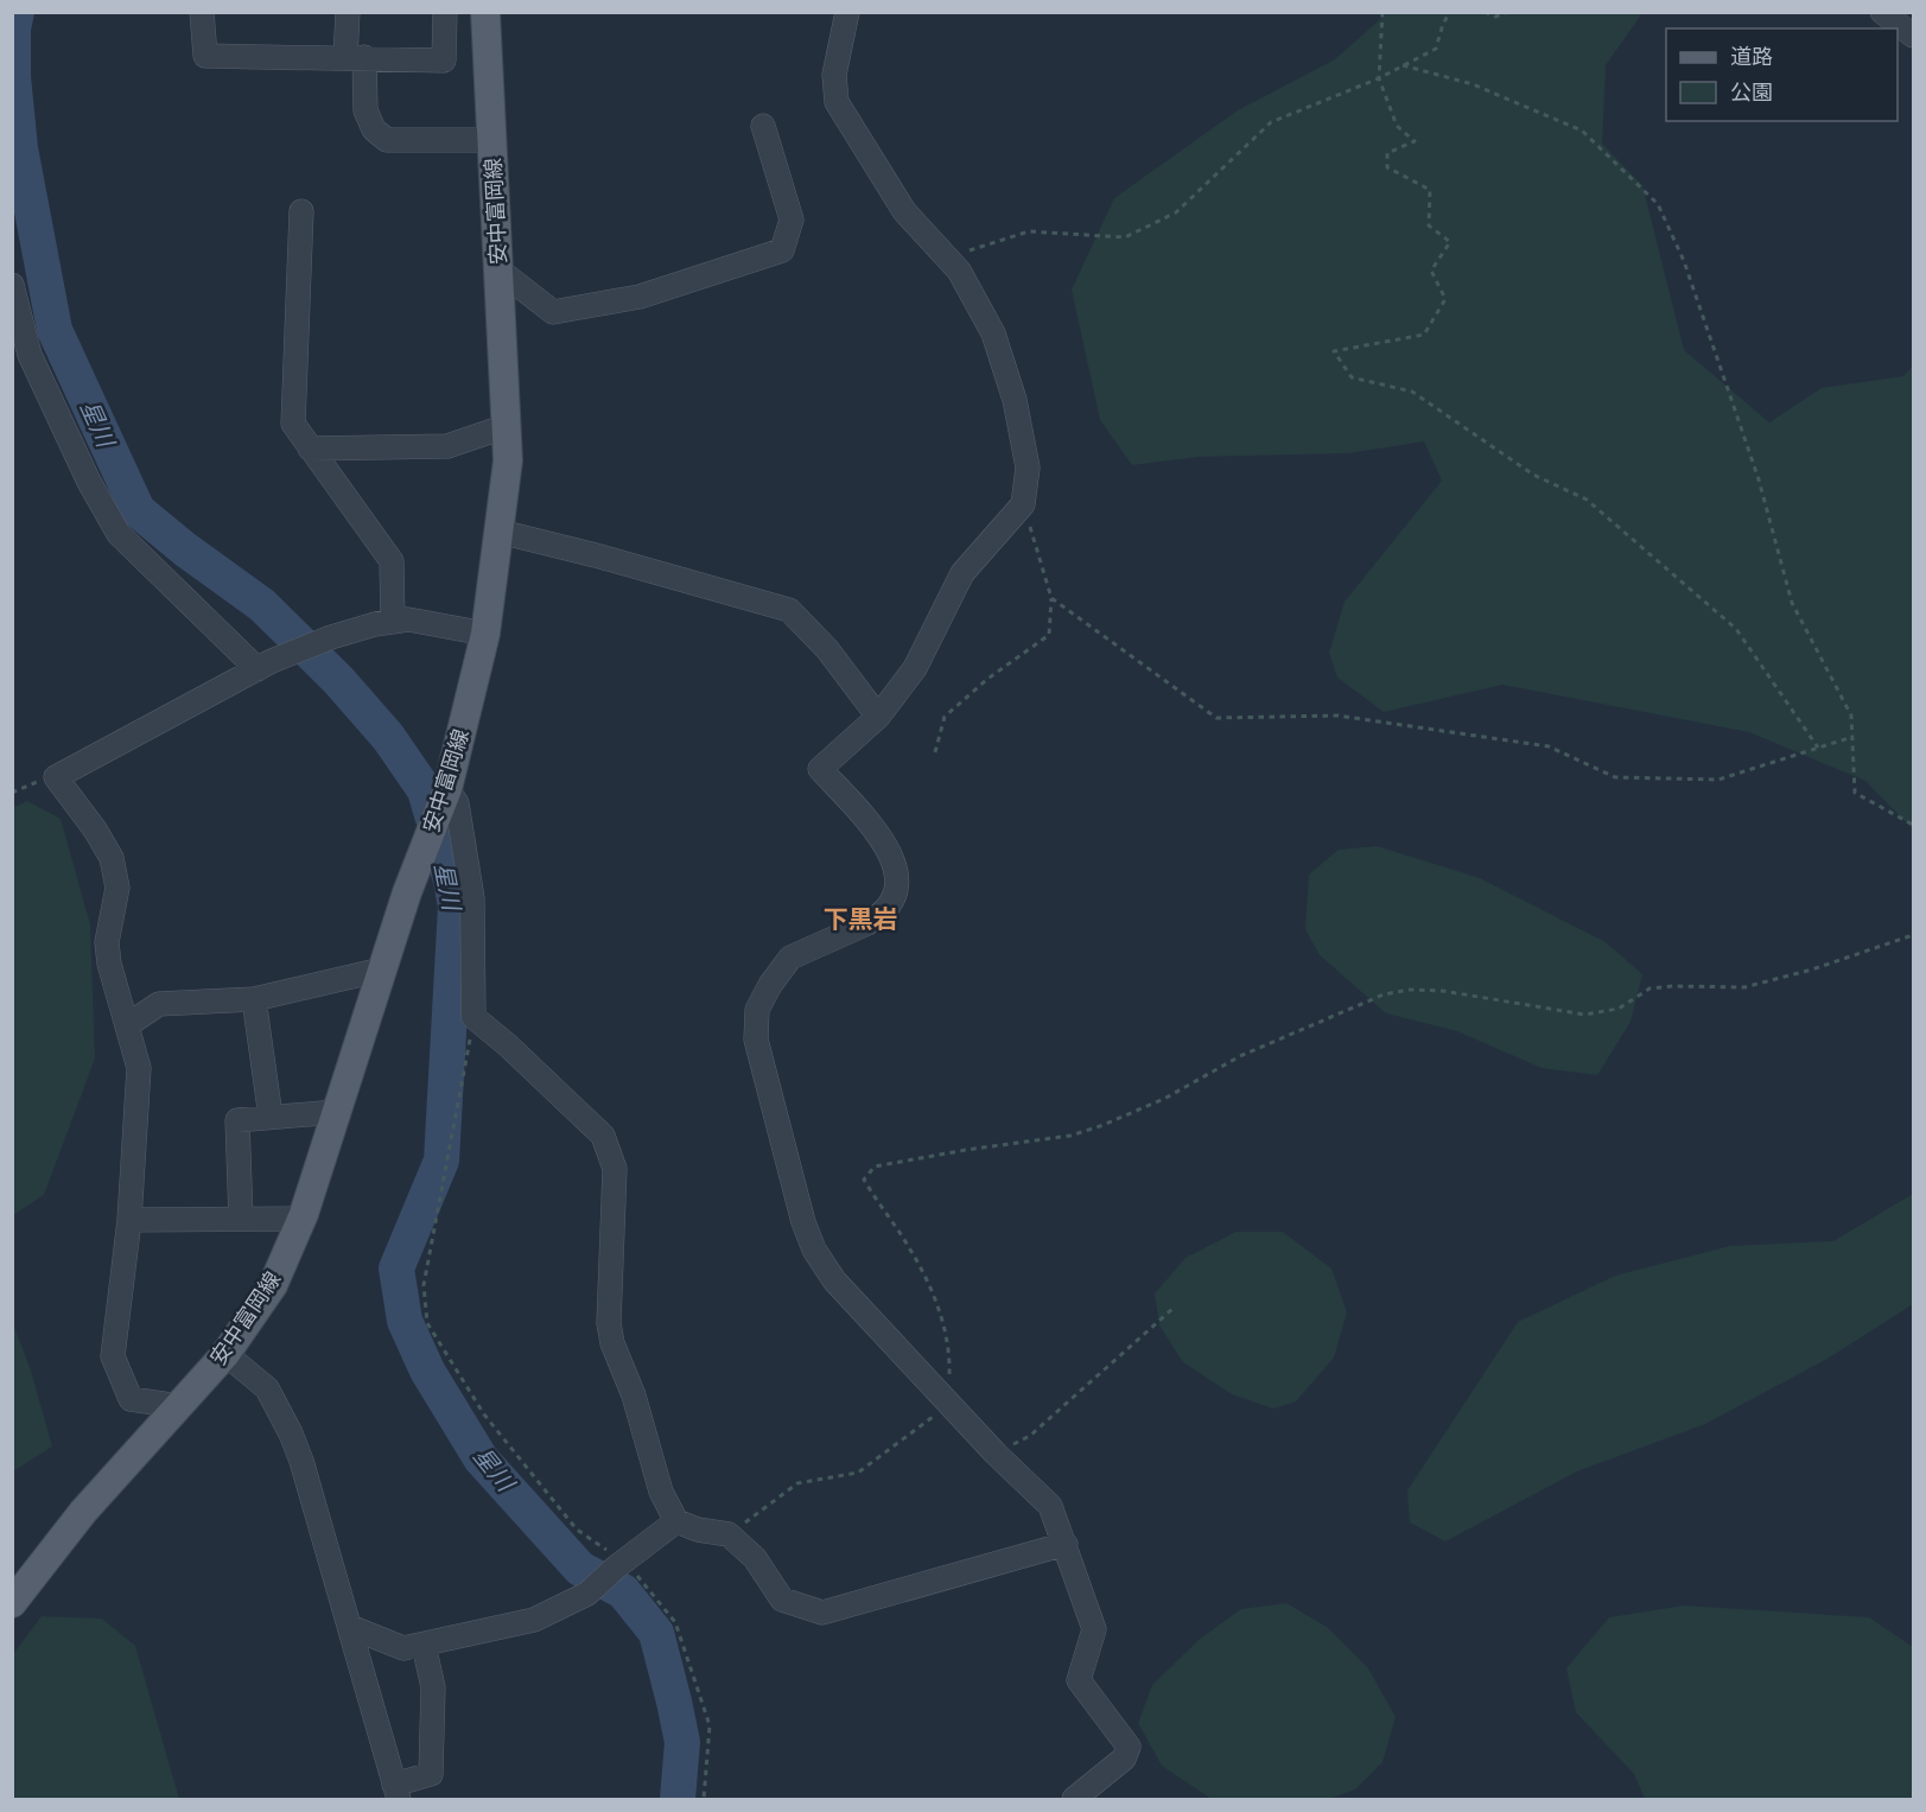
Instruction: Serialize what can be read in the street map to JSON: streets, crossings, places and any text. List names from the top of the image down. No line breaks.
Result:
{"streets":{"main road":["安中富岡線"]},"districts":["下黒岩"],"water":["星川"],"legend":["道路","公園"]}
